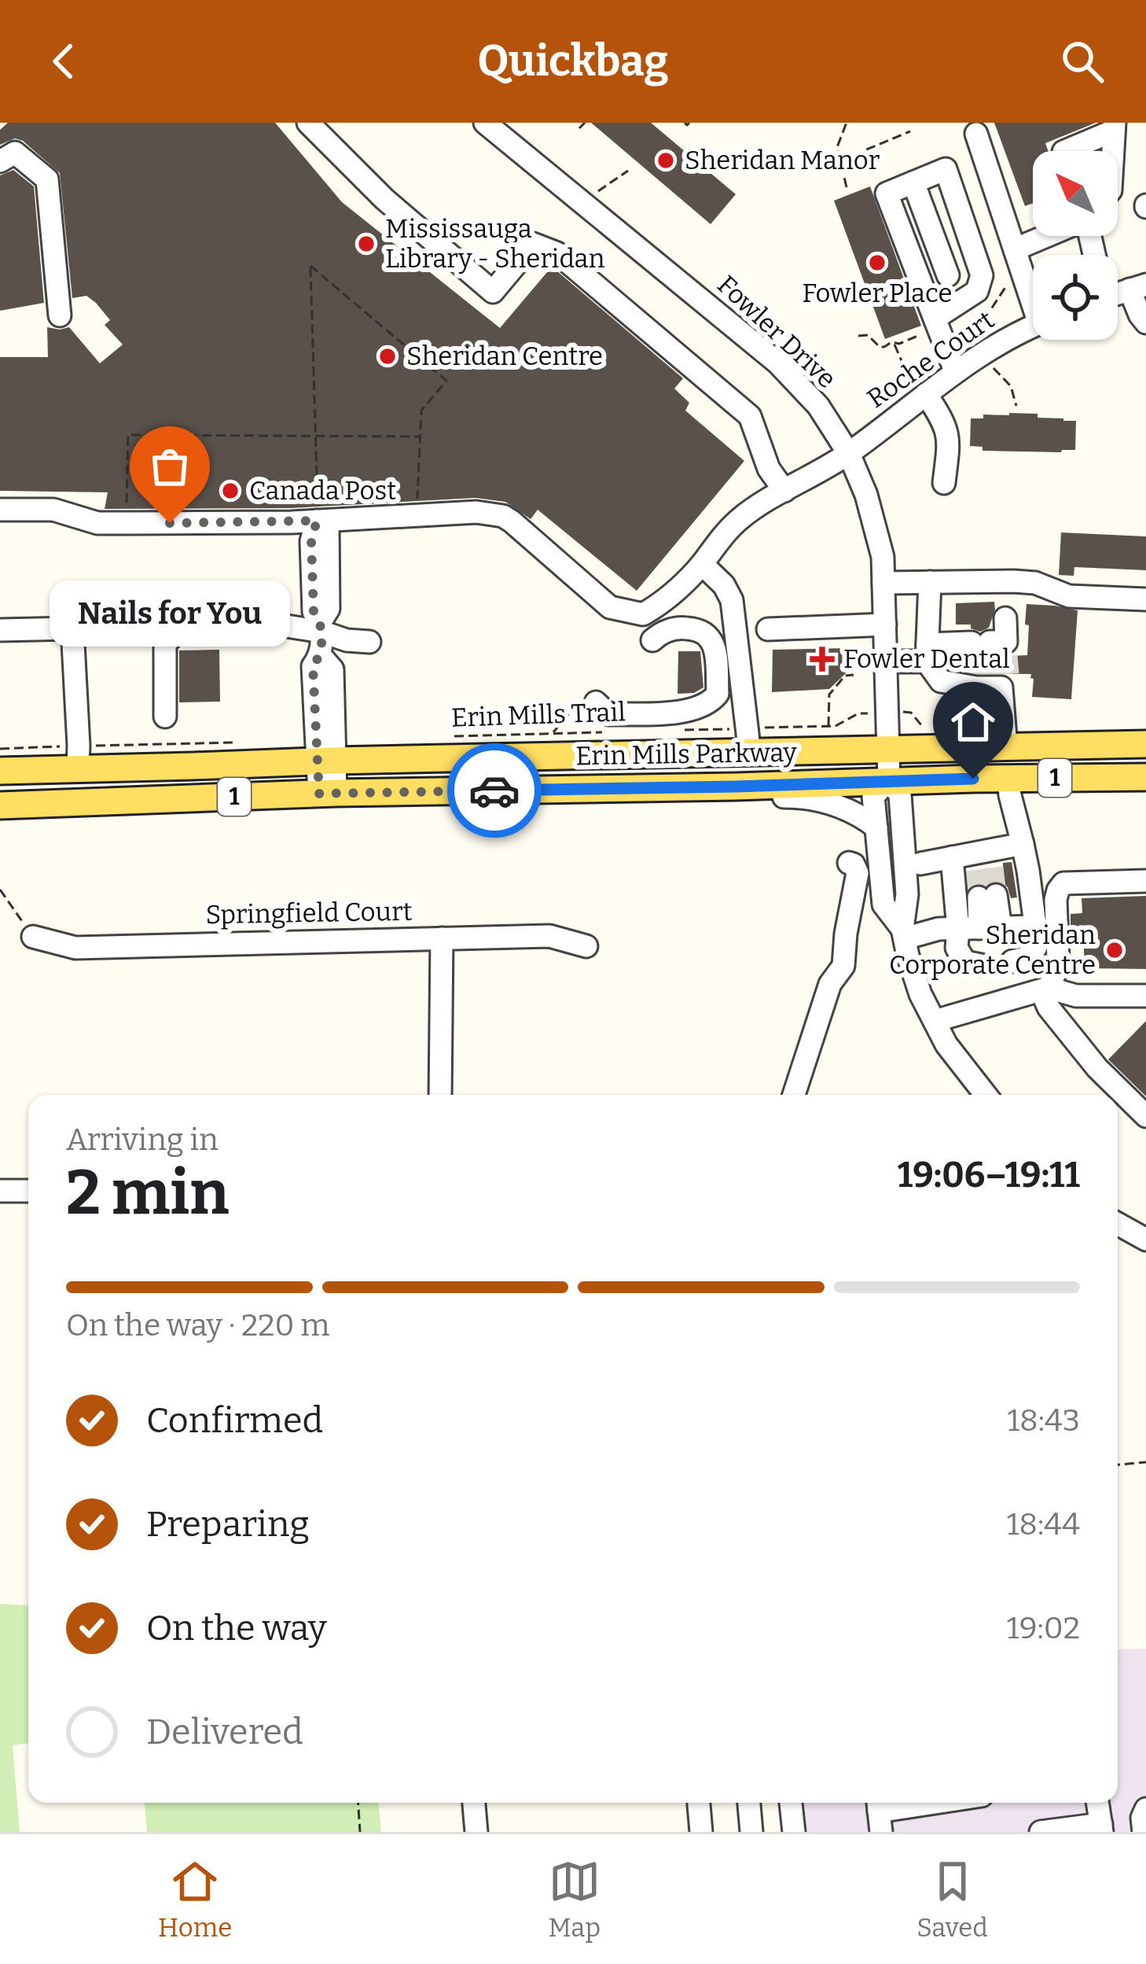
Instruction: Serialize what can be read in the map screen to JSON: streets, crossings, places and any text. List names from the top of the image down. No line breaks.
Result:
{"streets":{"main road":["Erin Mills Parkway","1"],"street":["Fowler Drive","Roche Court","Springfield Court"],"path":["Erin Mills Trail"]},"crossings":[["Fowler Drive","Roche Court"],["Fowler Drive","Erin Mills Parkway"]],"places":{"other":["Sheridan Manor","Mississauga Library - Sheridan","Fowler Place","Sheridan Centre","Canada Post","Nails for You","Sheridan Corporate Centre"],"health":["Fowler Dental"]},"north":"top left","page":{"header":"Quickbag","bubble":"Nails for You","heading":["2 min","Arriving in","19:06–19:11"],"bar":"On the way · 220 m","list":[["Confirmed","18:43"],["Preparing","18:44"],["On the way","19:02"],"Delivered"],"tabs":["Home","Map","Saved"]}}
